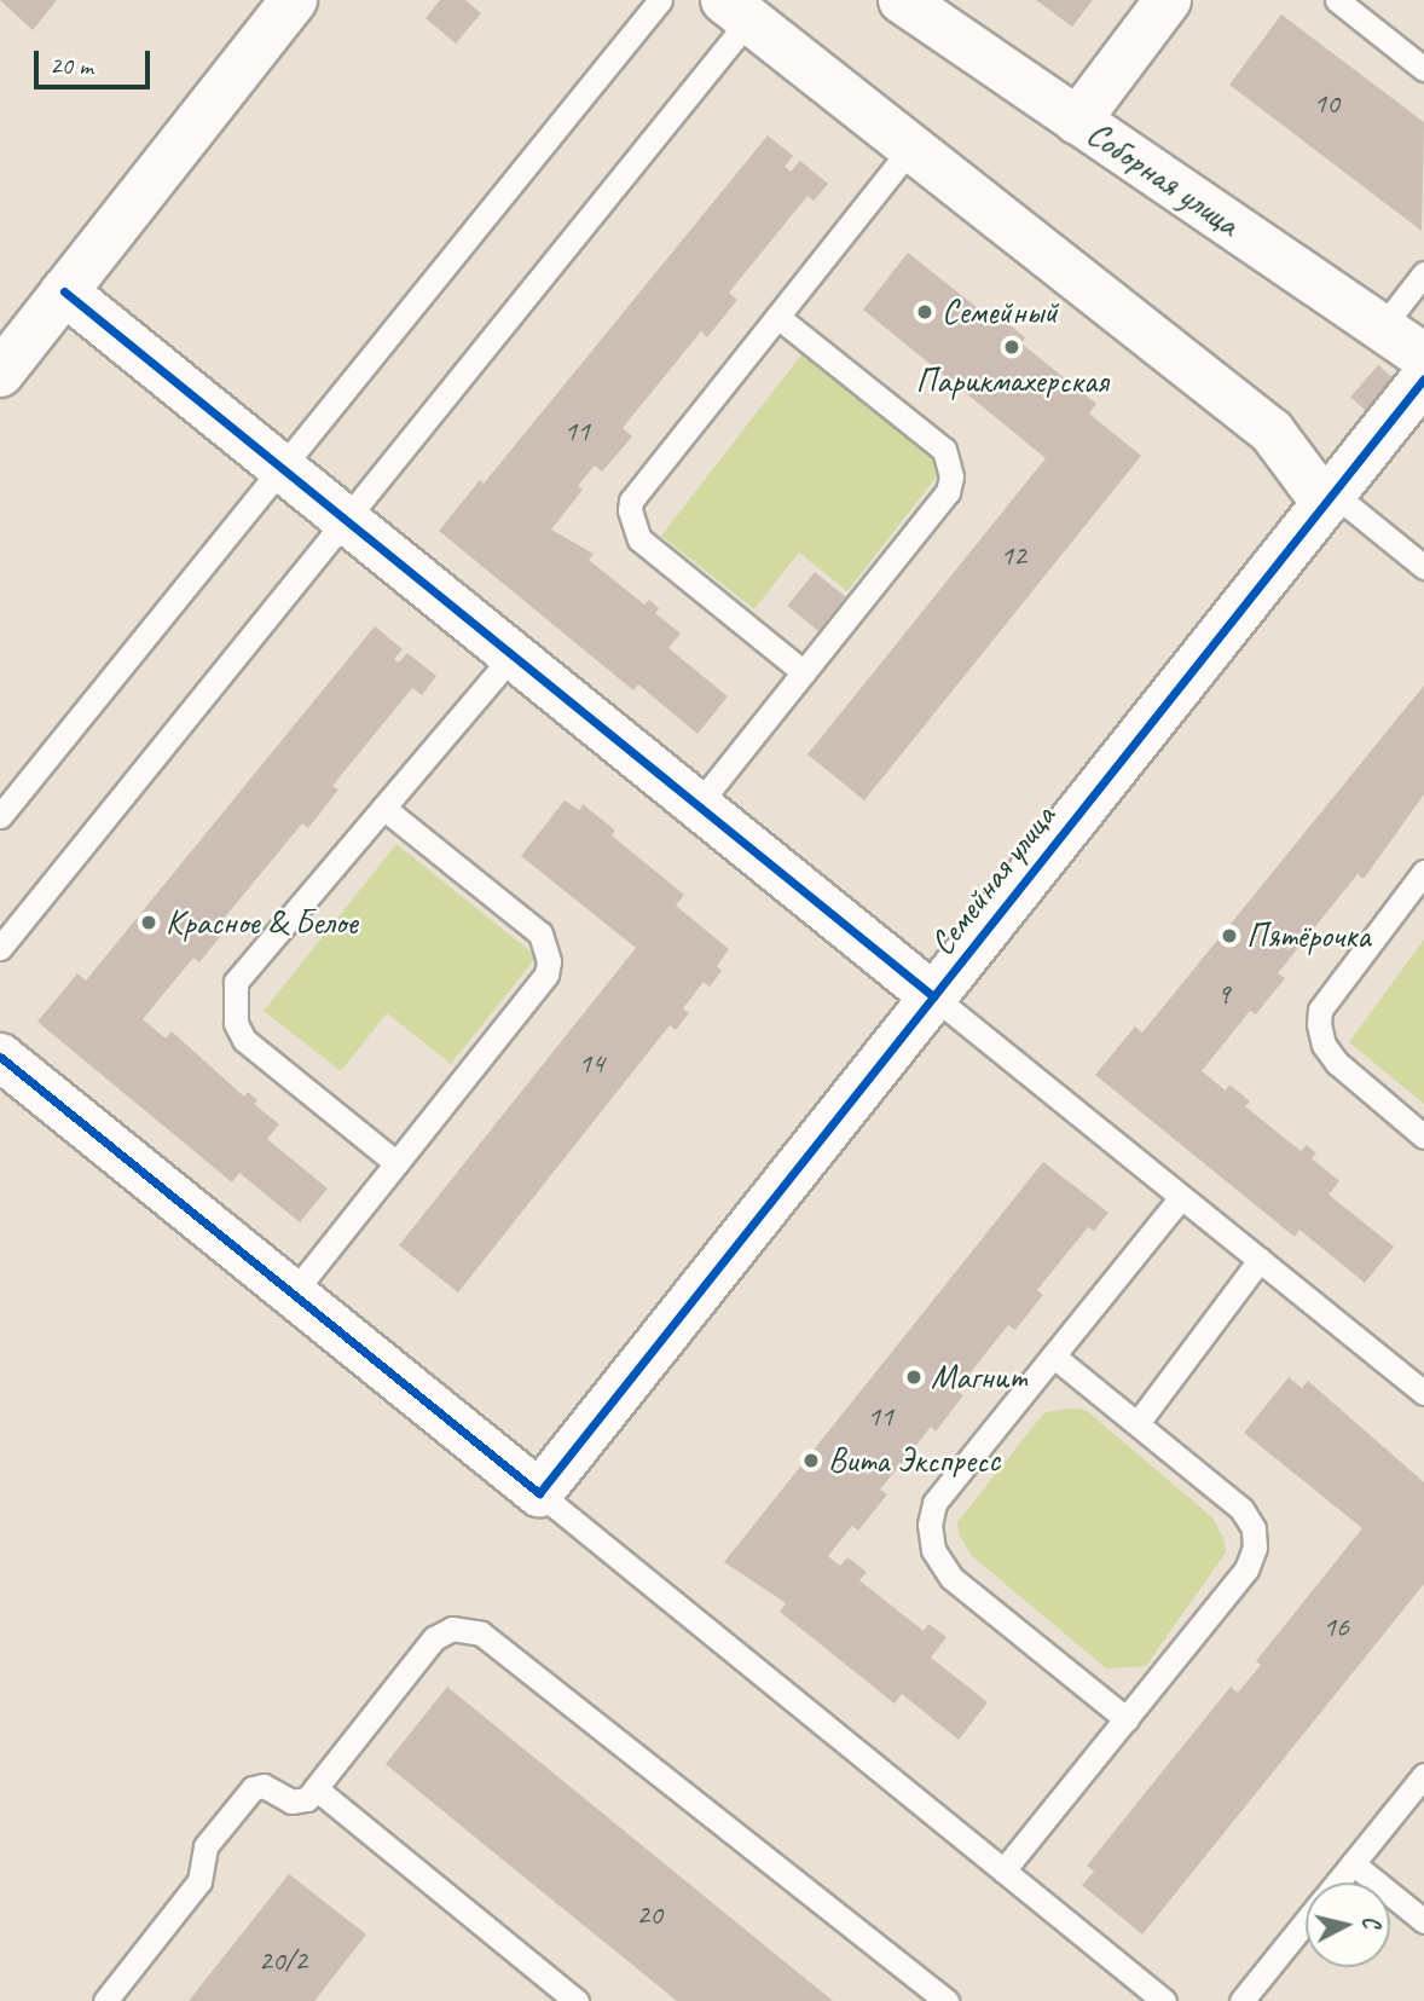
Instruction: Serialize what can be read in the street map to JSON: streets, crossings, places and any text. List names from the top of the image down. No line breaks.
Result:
{"streets":{"street":["Соборная улица","Семейная улица"]},"places":["Семейный","Парикмахерская","Красное & Белое","Пятёрочка","Магнит","Вита Экспресс"],"house_numbers":["10","11","12","9","14","11","16","20","20/2"],"scale_bar":"20 m","north":"right"}
